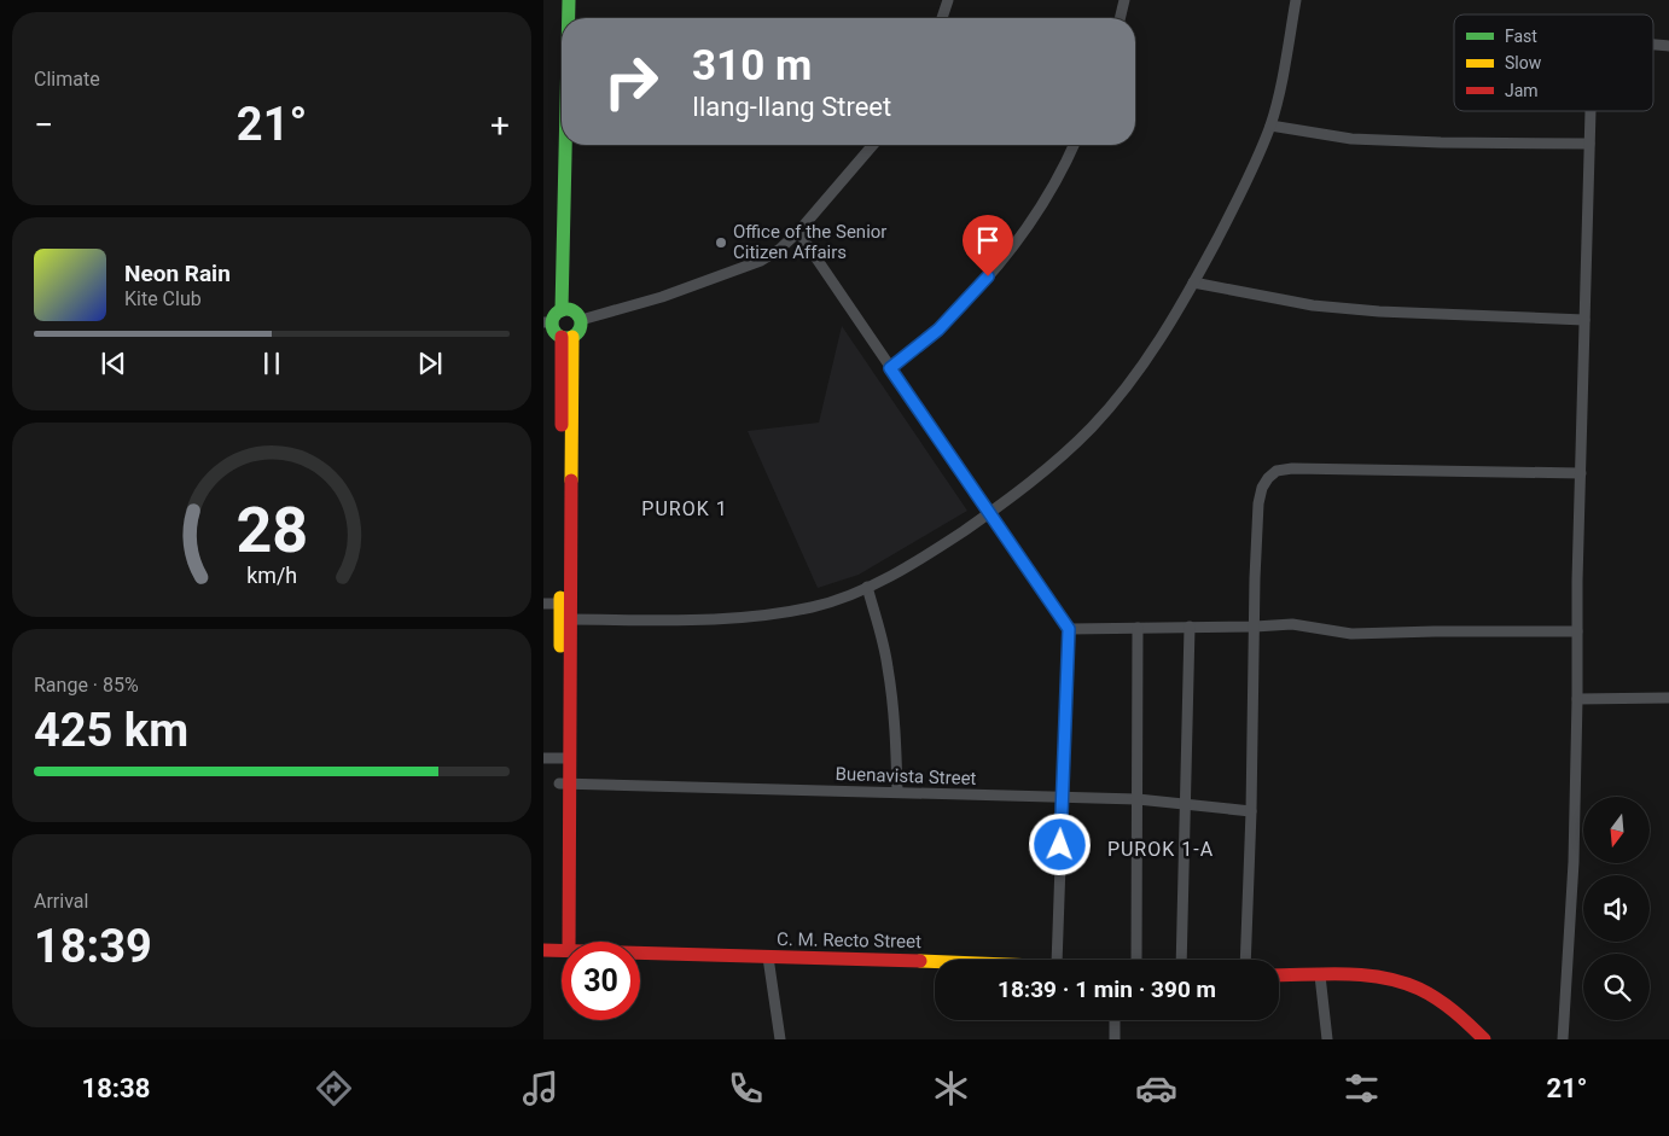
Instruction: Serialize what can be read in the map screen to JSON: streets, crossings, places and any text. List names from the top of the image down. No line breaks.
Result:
{"streets":{"street":["Buenavista Street","C. M. Recto Street"]},"districts":["PUROK 1","PUROK 1-A"],"places":["Office of the Senior Citizen Affairs"],"legend":["Fast","Slow","Jam"],"north":"bottom","page":{"tile":["Climate",["Range · 85%","425 km"],["Arrival","18:39"]],"turn":["310 m","Ilang-Ilang Street"],"heat":["−","21°","+"],"song":["Neon Rain","Kite Club"],"limit":"30","trip":"18:39 · 1 min · 390 m","tabs":["18:38","21°"],"gauge":["28","km/h"]}}
